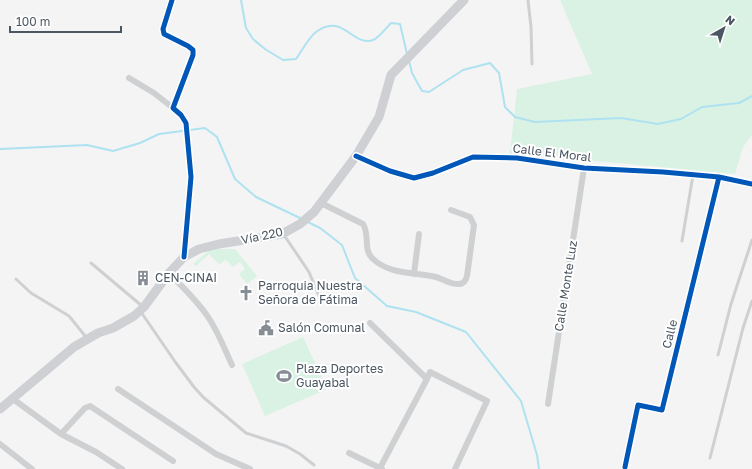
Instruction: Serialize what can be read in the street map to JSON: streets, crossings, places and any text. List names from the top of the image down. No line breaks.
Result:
{"streets":{"main road":["Vía 220"],"street":["Calle El Moral","Calle Monte Luz","Calle"]},"crossings":[["Calle El Moral","Vía 220"],["Calle El Moral","Calle Monte Luz"],["Calle El Moral","Calle"]],"places":{"building":["CEN-CINAI"],"church":["Parroquia Nuestra Señora de Fátima"],"public building":["Salón Comunal"],"sports":["Plaza Deportes Guayabal"]},"scale_bar":"100 m","north":"top right"}
